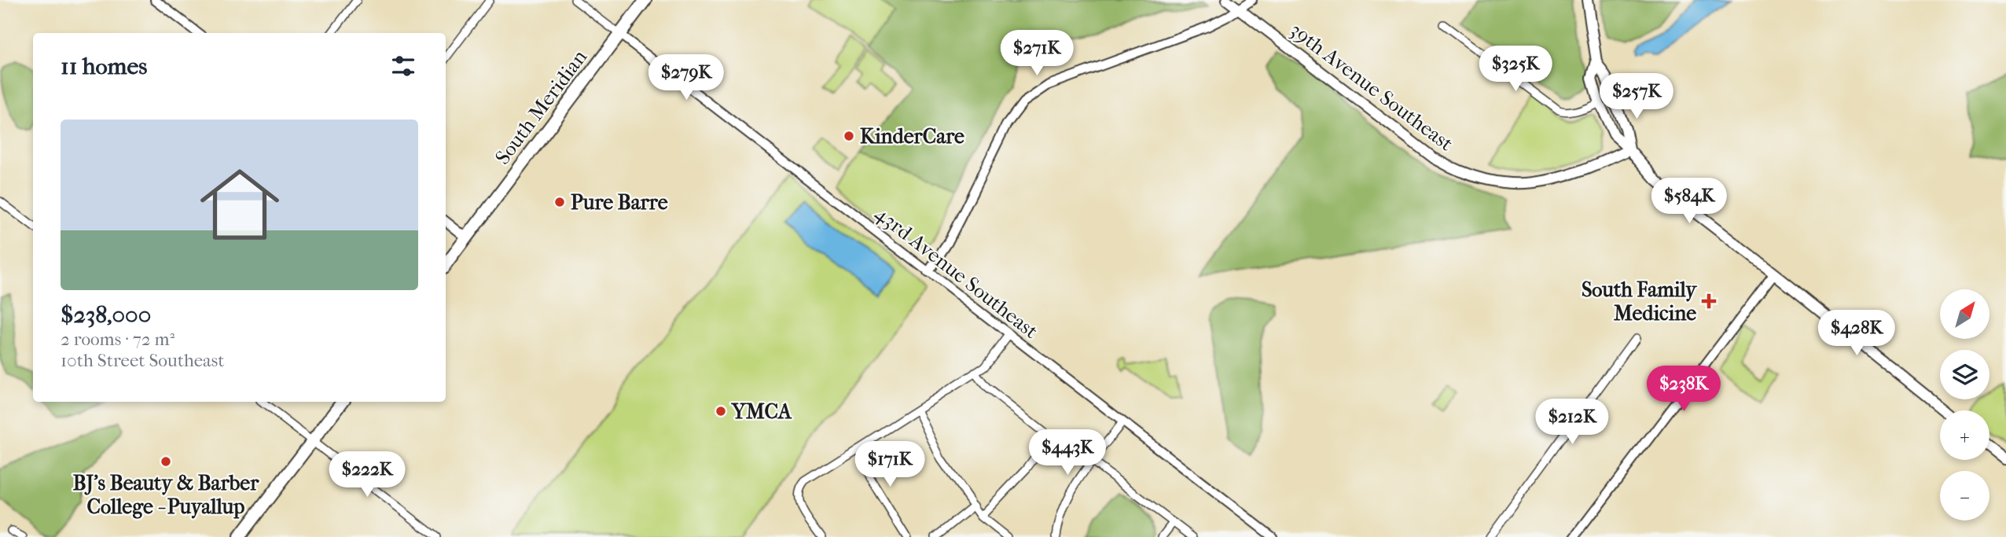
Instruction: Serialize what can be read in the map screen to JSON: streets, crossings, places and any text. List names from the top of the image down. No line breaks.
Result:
{"streets":{"main road":["39th Avenue Southeast","South Meridian"],"street":["43rd Avenue Southeast"]},"crossings":[["South Meridian","43rd Avenue Southeast"]],"places":{"other":["KinderCare","Pure Barre","YMCA","BJ's Beauty & Barber College - Puyallup"],"health":["South Family Medicine"]},"north":"top right","page":{"price":["$271K","$325K","$279K","$257K","$584K","$428K","$238K","$212K","$443K","$171K","$222K"],"heading":"11 homes","list":[{"name":"$238,000","note":"2 rooms · 72 m² · 10th Street Southeast"}],"map_buttons":["+","−"]}}
